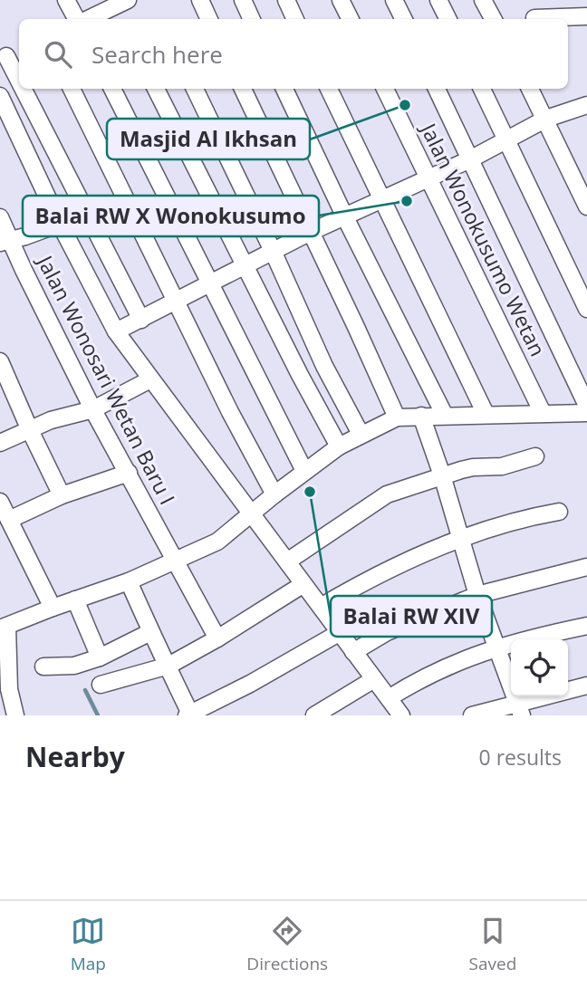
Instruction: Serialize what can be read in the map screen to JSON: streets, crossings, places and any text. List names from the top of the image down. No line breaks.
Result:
{"streets":{"street":["Jalan Wonokusumo Wetan","Jalan Wonosari Wetan Baru I"]},"places":["Masjid Al Ikhsan","Balai RW X Wonokusumo","Balai RW XIV"],"page":{"search":"Search here","heading":["Nearby","0 results"],"nav":["Map","Directions","Saved"]}}
